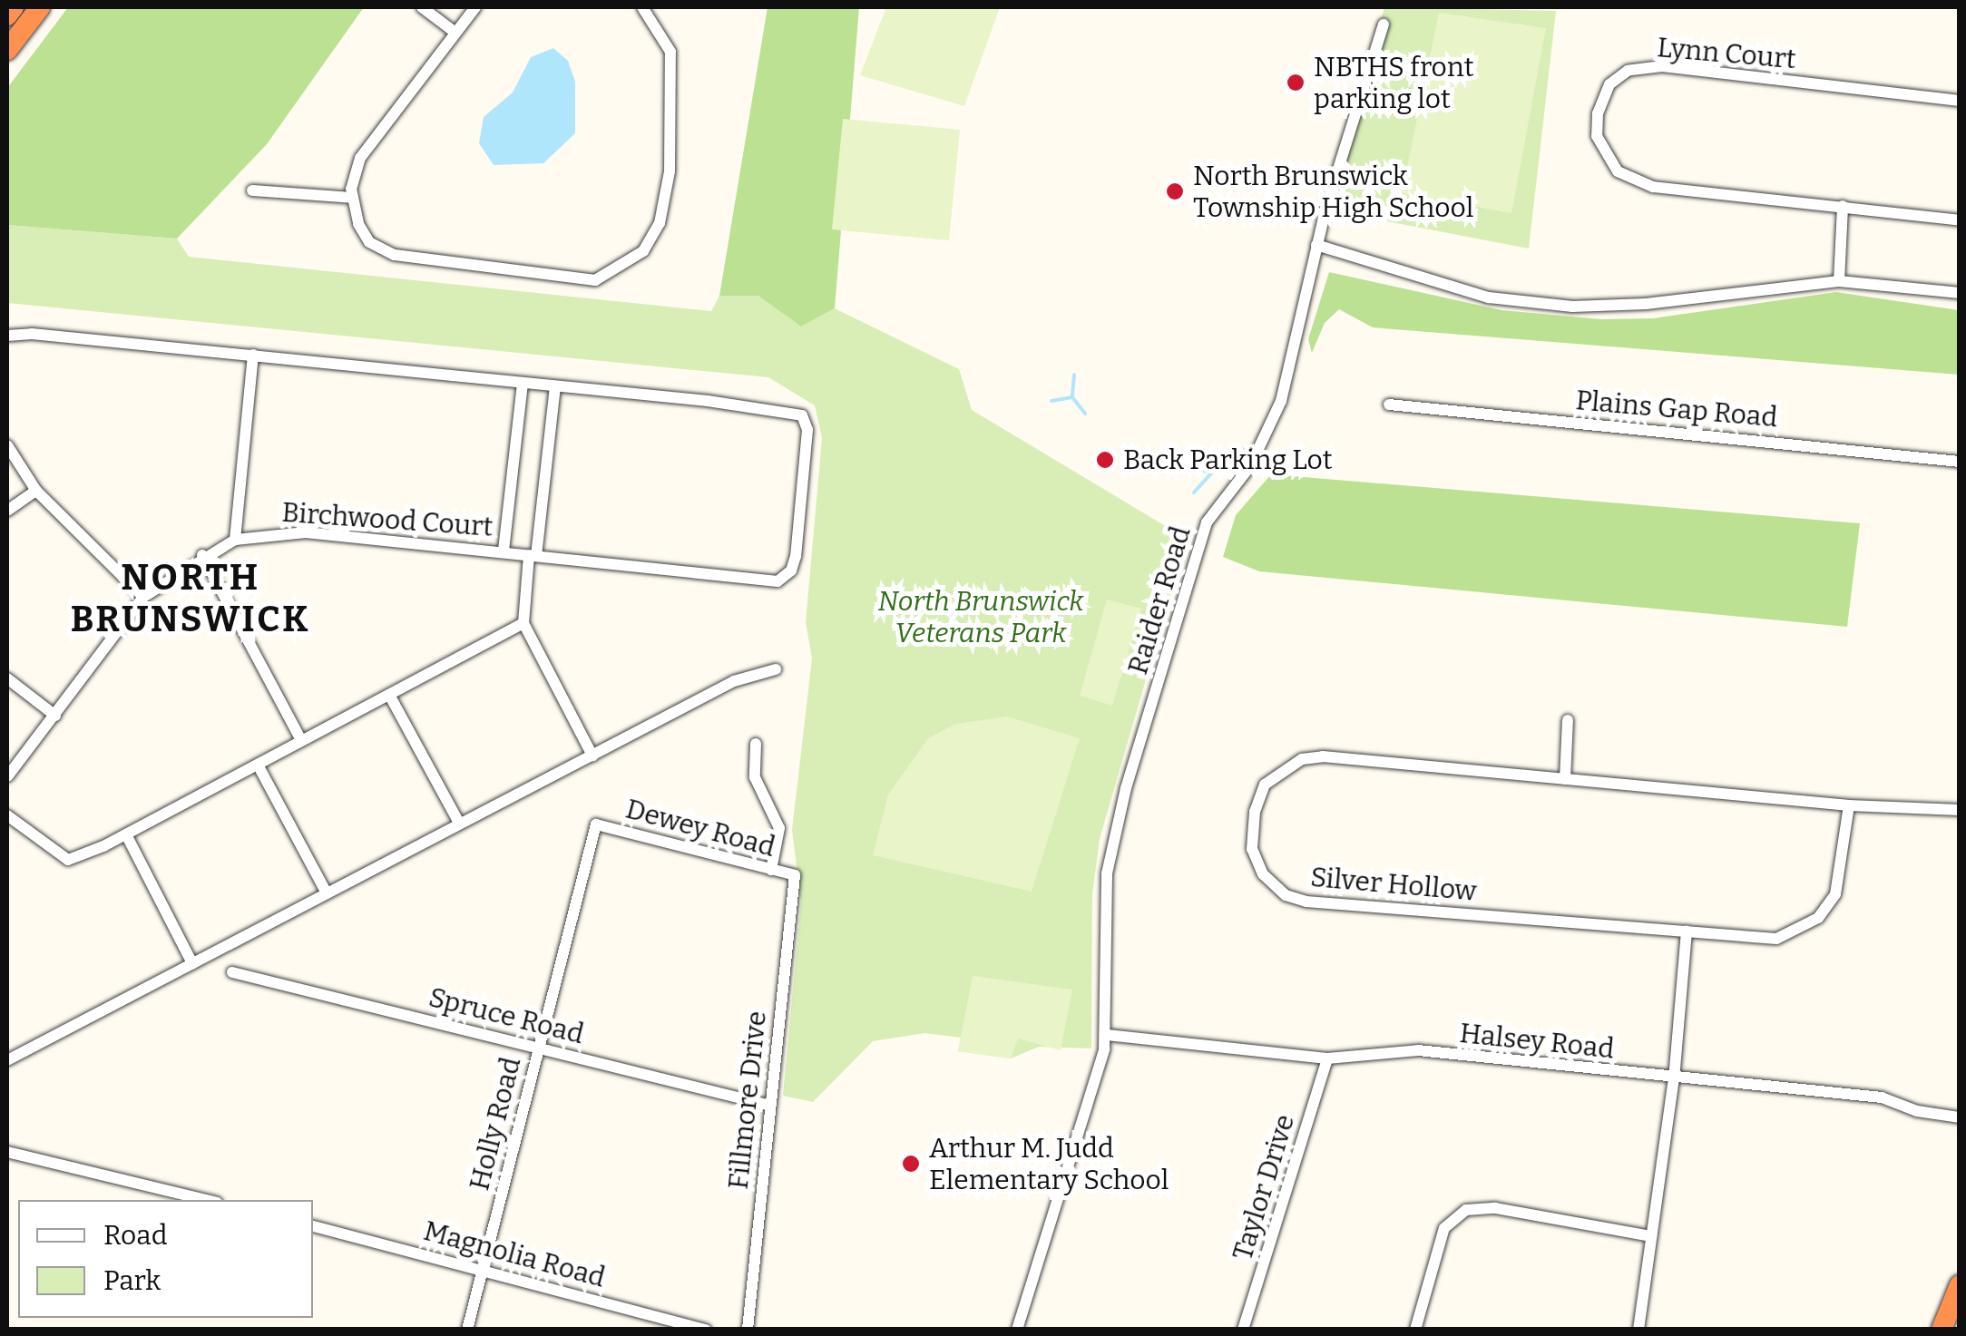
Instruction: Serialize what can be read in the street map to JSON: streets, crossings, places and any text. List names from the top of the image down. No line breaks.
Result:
{"streets":{"street":["Lynn Court","Plains Gap Road","Birchwood Court","Raider Road","Dewey Road","Silver Hollow","Spruce Road","Halsey Road","Fillmore Drive","Holly Road","Taylor Drive","Magnolia Road"]},"crossings":[["Raider Road","Halsey Road"],["Dewey Road","Fillmore Drive"],["Dewey Road","Holly Road"],["Spruce Road","Fillmore Drive"],["Spruce Road","Holly Road"],["Halsey Road","Taylor Drive"],["Holly Road","Magnolia Road"]],"districts":["NORTH BRUNSWICK"],"parks":["North Brunswick Veterans Park"],"places":["NBTHS front parking lot","North Brunswick Township High School","Back Parking Lot","Arthur M. Judd Elementary School"],"legend":["Road","Park"]}
